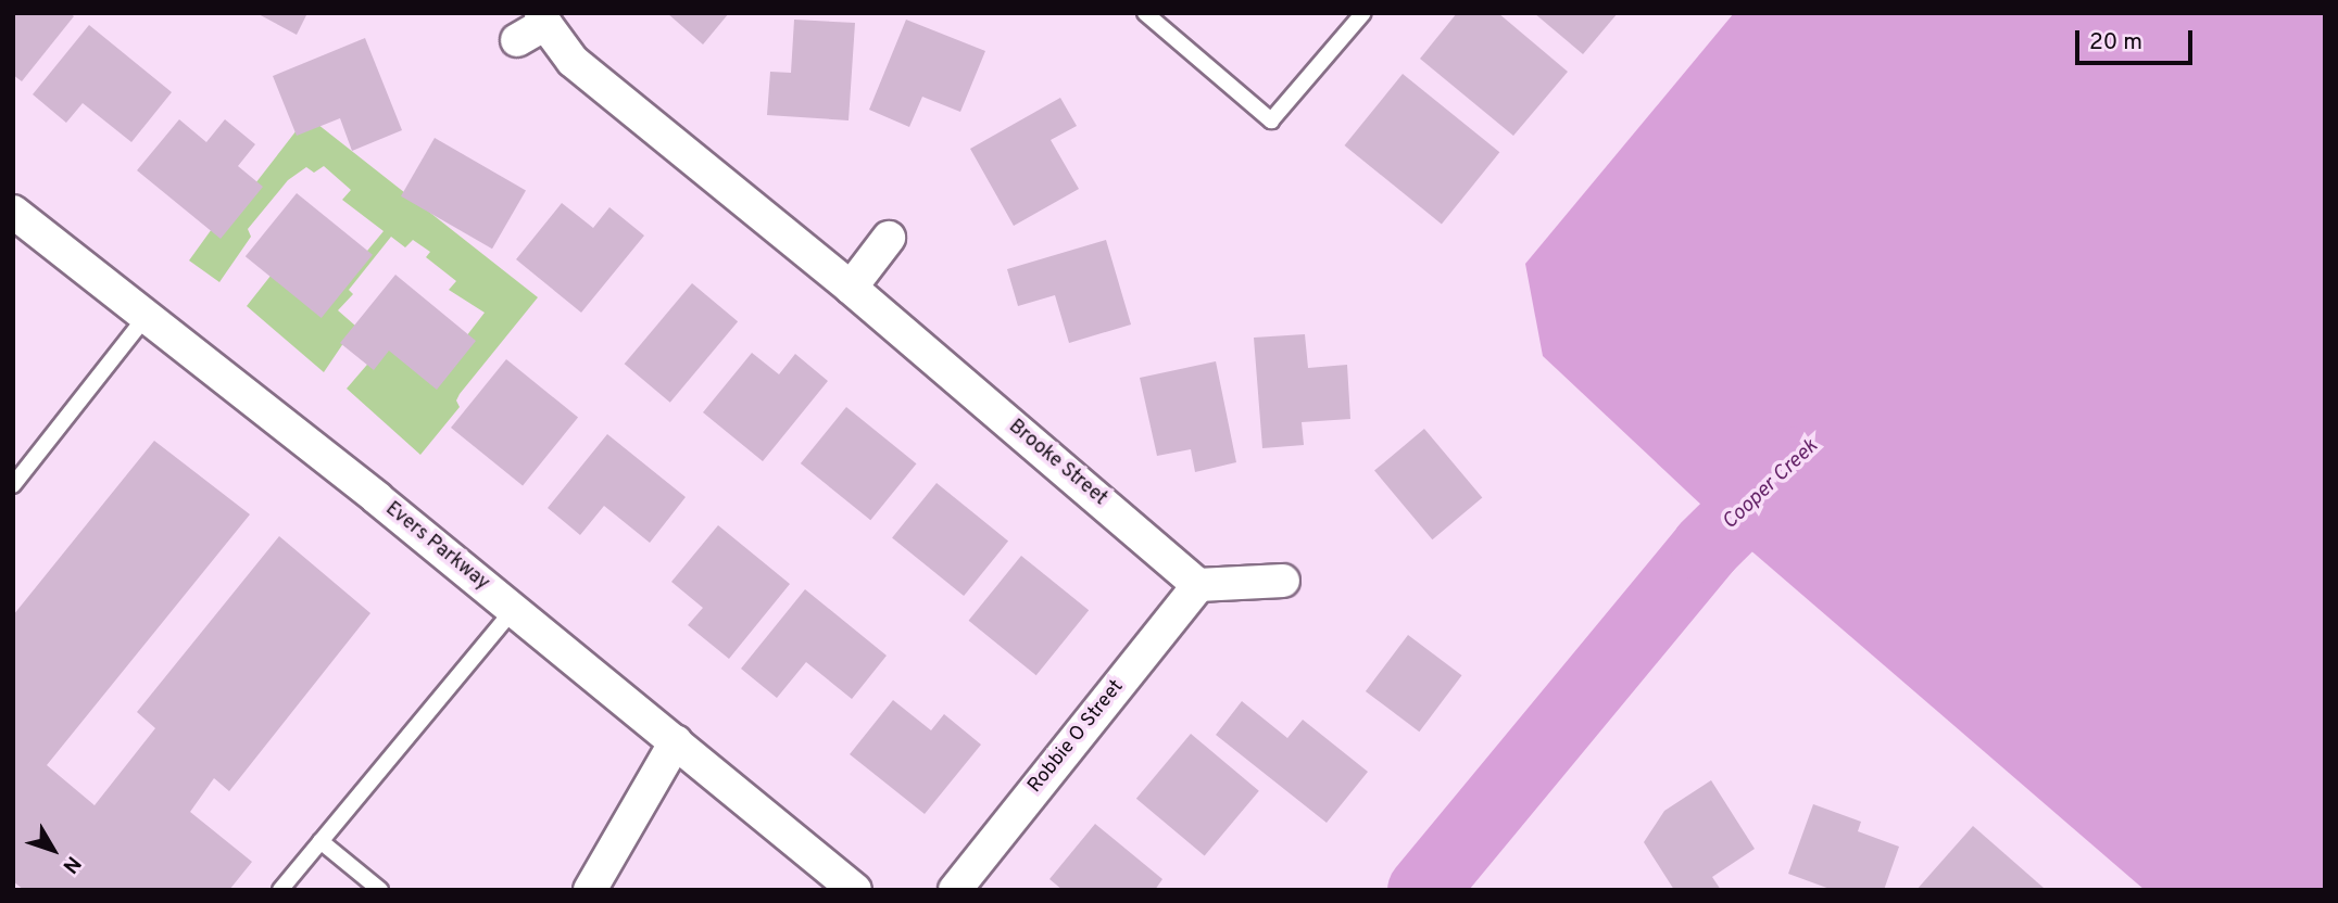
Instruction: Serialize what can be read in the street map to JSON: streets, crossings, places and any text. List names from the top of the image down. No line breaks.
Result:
{"streets":{"street":["Brooke Street","Evers Parkway","Robbie O Street"]},"crossings":[["Brooke Street","Robbie O Street"]],"water":["Cooper Creek"],"scale_bar":"20 m","north":"bottom right"}
